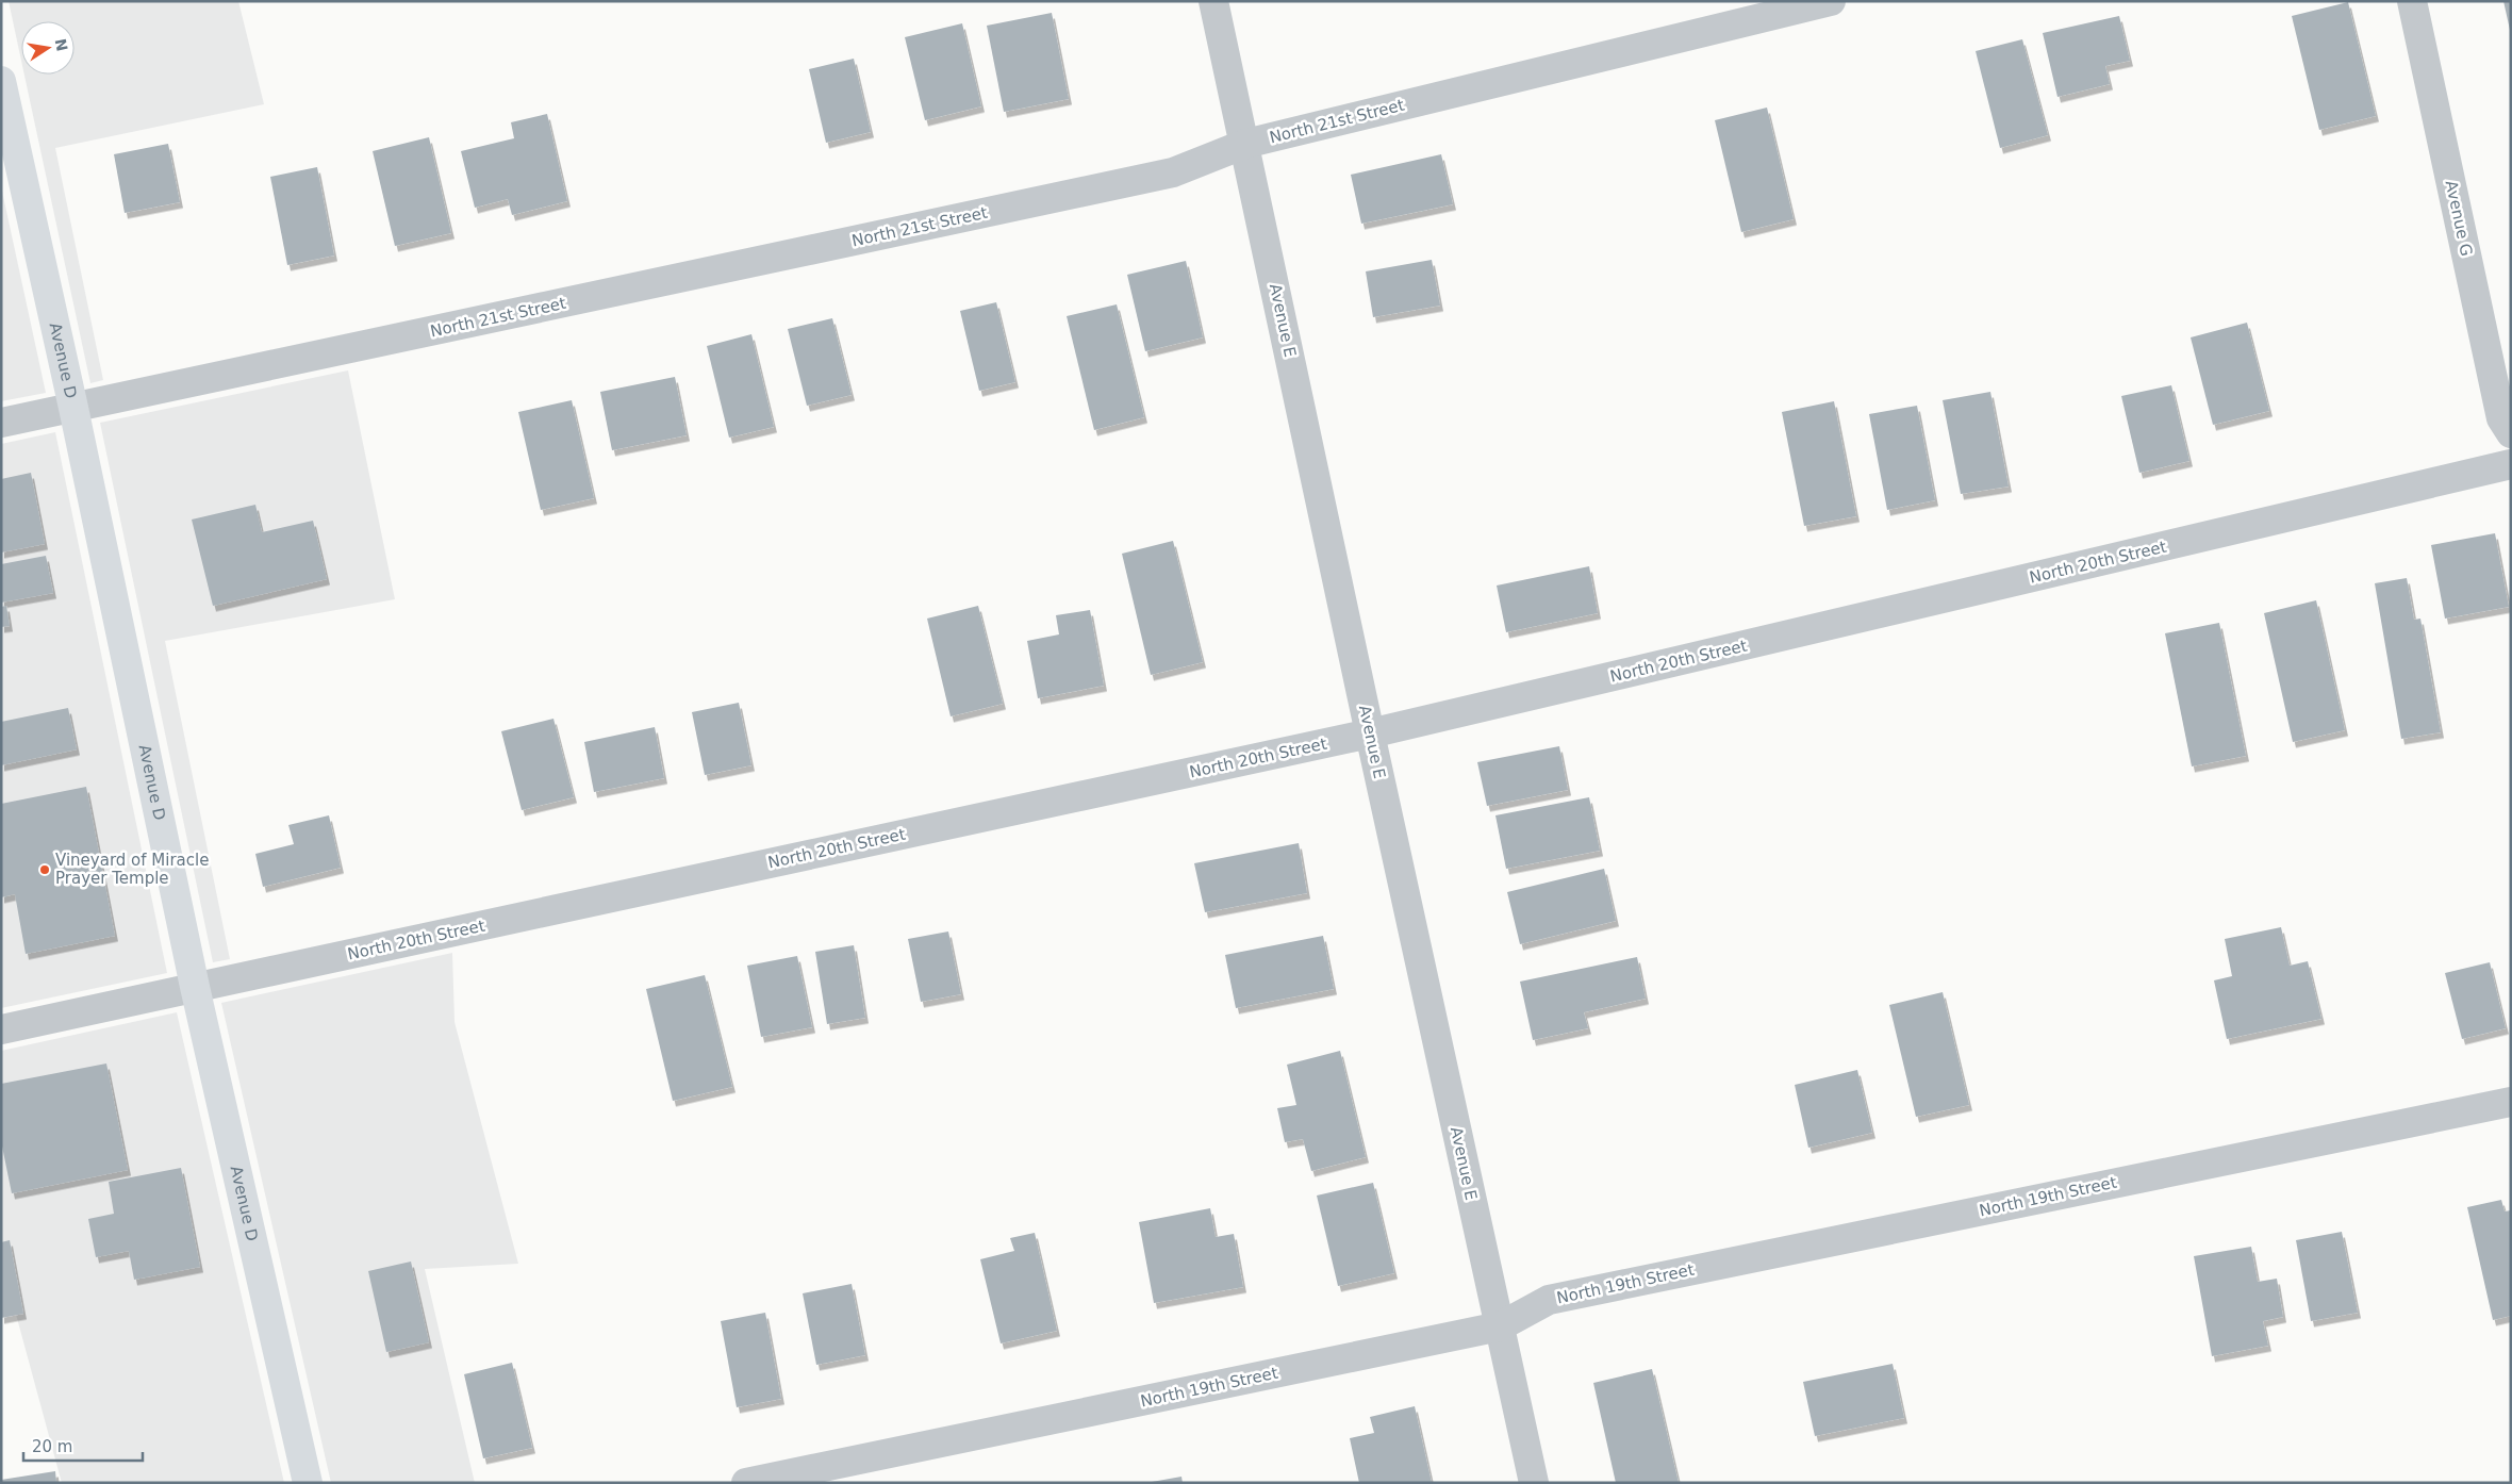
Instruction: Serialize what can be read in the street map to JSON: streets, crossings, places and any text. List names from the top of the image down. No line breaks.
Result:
{"streets":{"street":["North 21st Street","Avenue G","Avenue E","Avenue D","North 20th Street","North 19th Street"]},"crossings":[["North 21st Street","Avenue E"],["North 21st Street","Avenue D"],["Avenue E","North 20th Street"],["Avenue E","North 19th Street"],["Avenue D","North 20th Street"]],"places":["Vineyard of Miracle Prayer Temple"],"scale_bar":"20 m","north":"right"}
